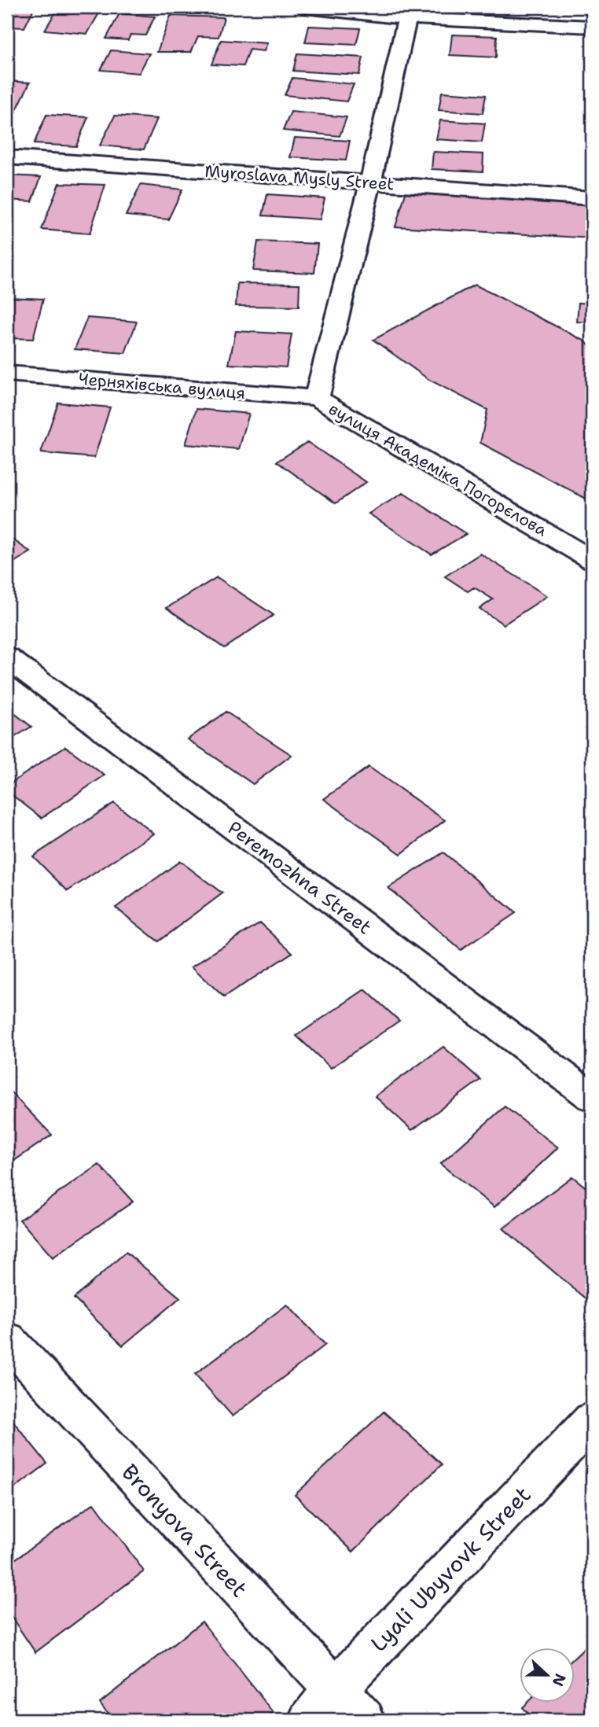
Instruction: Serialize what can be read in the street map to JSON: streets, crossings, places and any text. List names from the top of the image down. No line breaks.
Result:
{"streets":{"street":["Myroslava Mysly Street","Черняхівська вулиця","вулиця Академіка Погорєлова","Peremozhna Street","Bronyova Street","Lyali Ubyvovk Street"]},"crossings":[["Myroslava Mysly Street","вулиця Академіка Погорєлова"],["Черняхівська вулиця","вулиця Академіка Погорєлова"],["Bronyova Street","Lyali Ubyvovk Street"]],"north":"right"}
